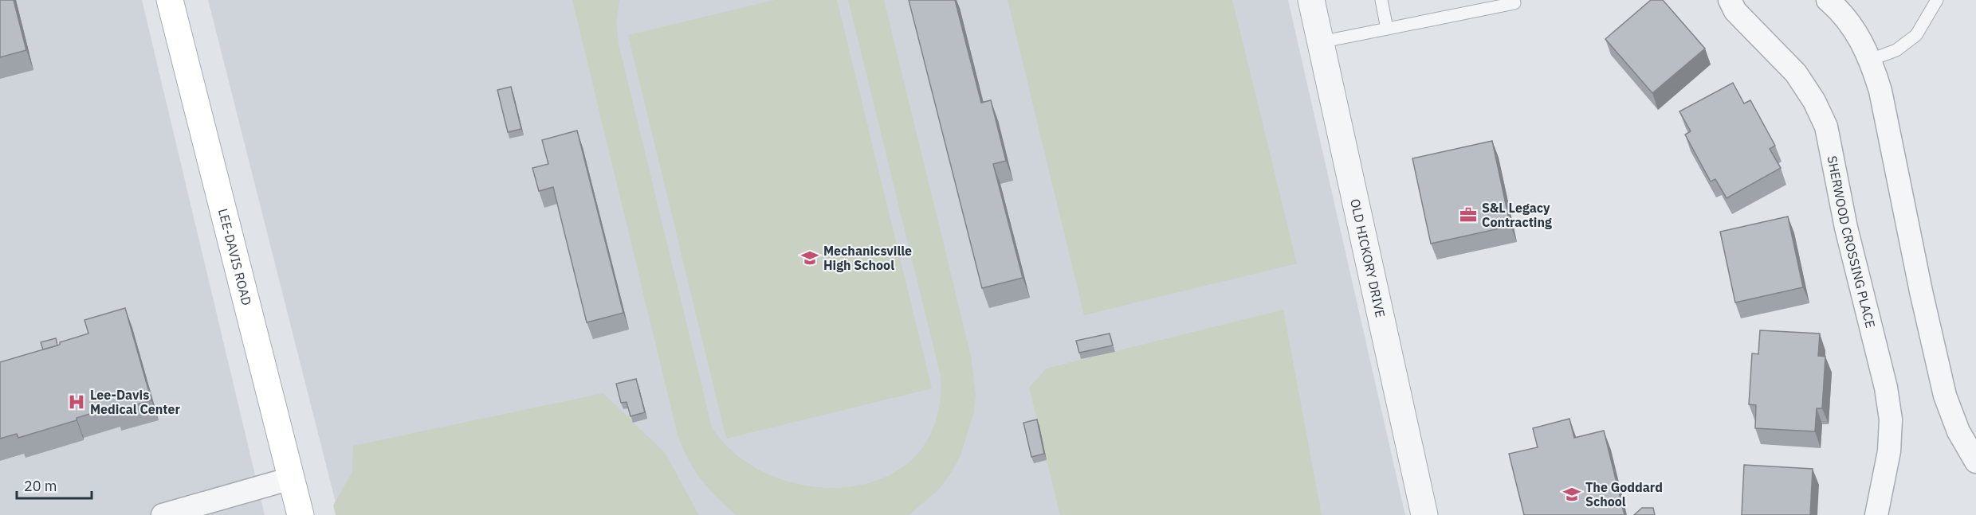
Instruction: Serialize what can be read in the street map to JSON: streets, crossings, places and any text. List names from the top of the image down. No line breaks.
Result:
{"streets":{"main road":["LEE-DAVIS ROAD"],"street":["SHERWOOD CROSSING PLACE","OLD HICKORY DRIVE"]},"places":{"office":["S&L Legacy Contracting"],"school or university":["Mechanicsville High School","The Goddard School"],"hospital":["Lee-Davis Medical Center"]},"scale_bar":"20 m"}
